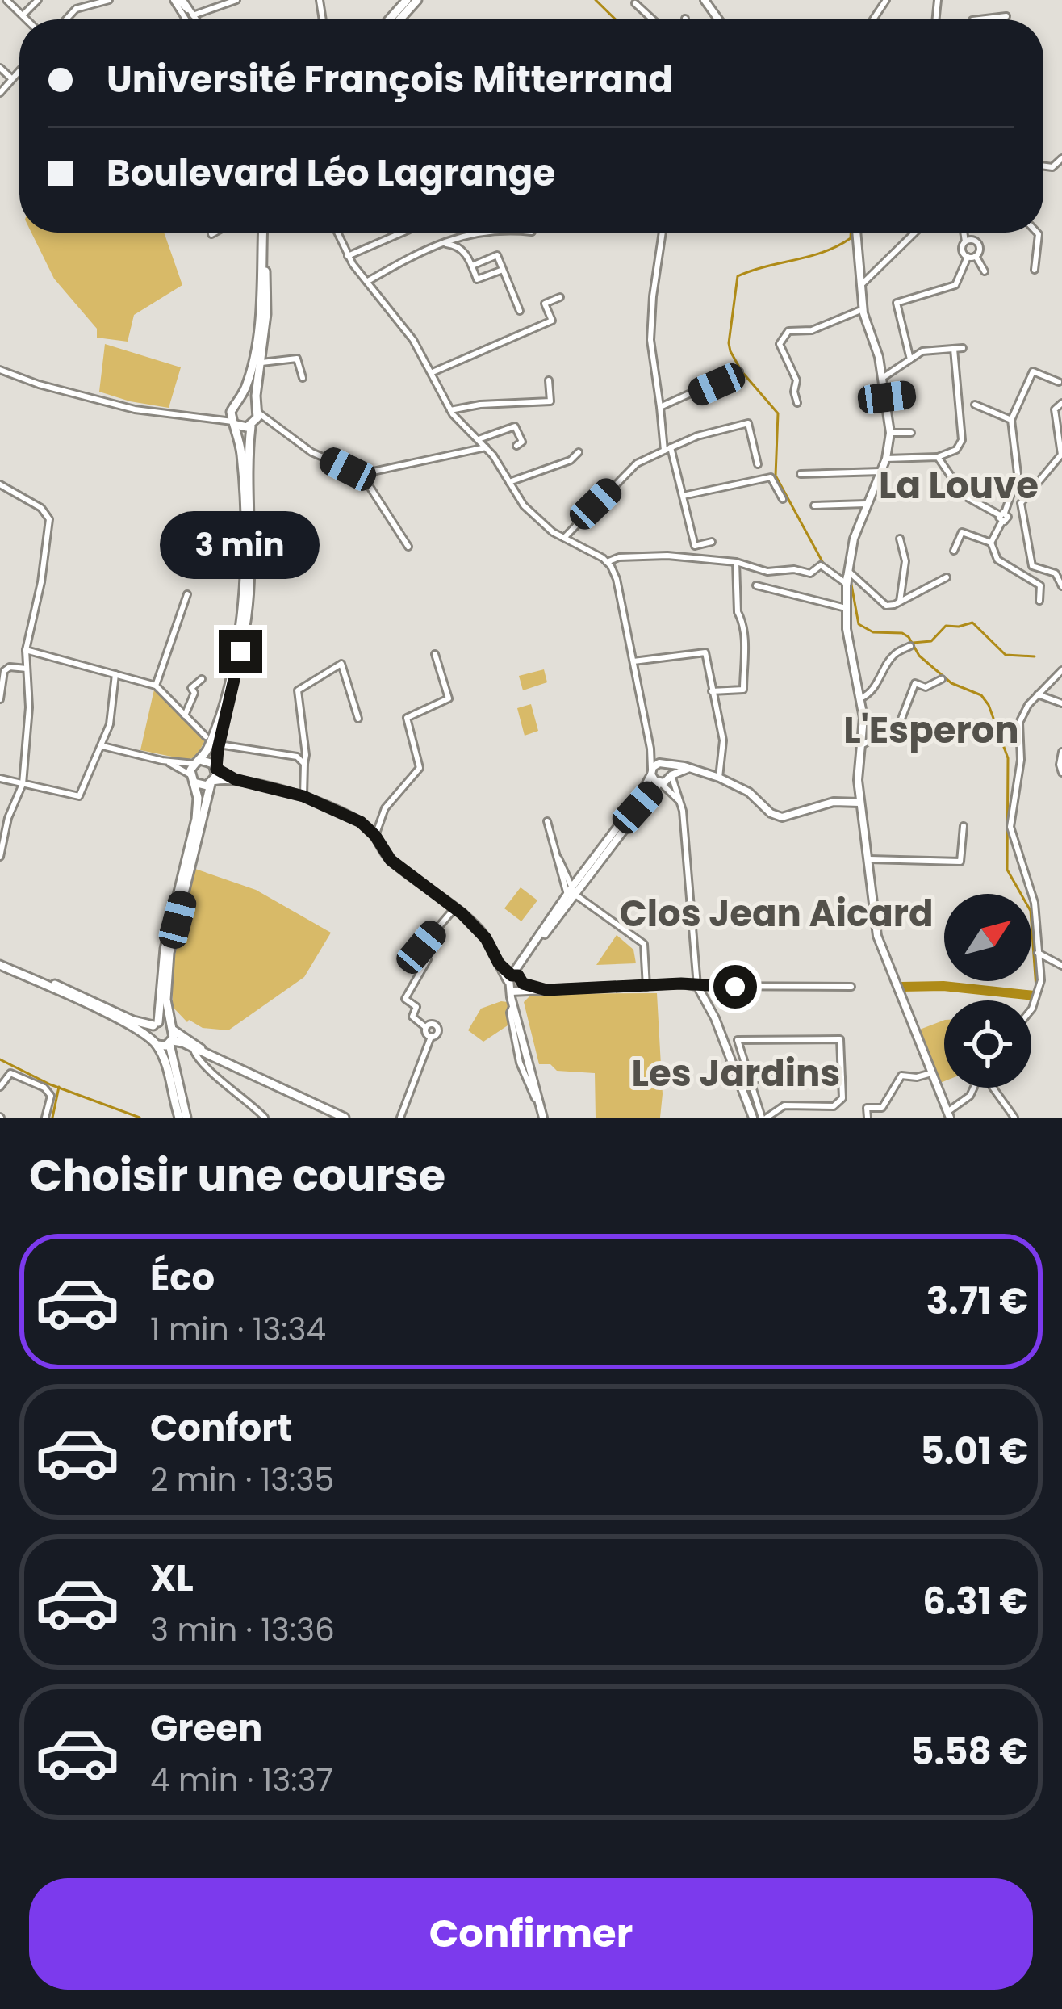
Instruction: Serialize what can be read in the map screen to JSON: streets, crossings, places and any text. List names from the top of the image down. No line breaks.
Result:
{"districts":["La Louve","L'Esperon","Clos Jean Aicard","Les Jardins"],"north":"top right","page":{"banner":["Université François Mitterrand","Boulevard Léo Lagrange"],"bubble":"3 min","heading":"Choisir une course","list":[{"name":"Éco","note":"1 min · 13:34","value":"3.71 €"},{"name":"Confort","note":"2 min · 13:35","value":"5.01 €"},{"name":"XL","note":"3 min · 13:36","value":"6.31 €"},{"name":"Green","note":"4 min · 13:37","value":"5.58 €"}],"buttons":"Confirmer"}}
